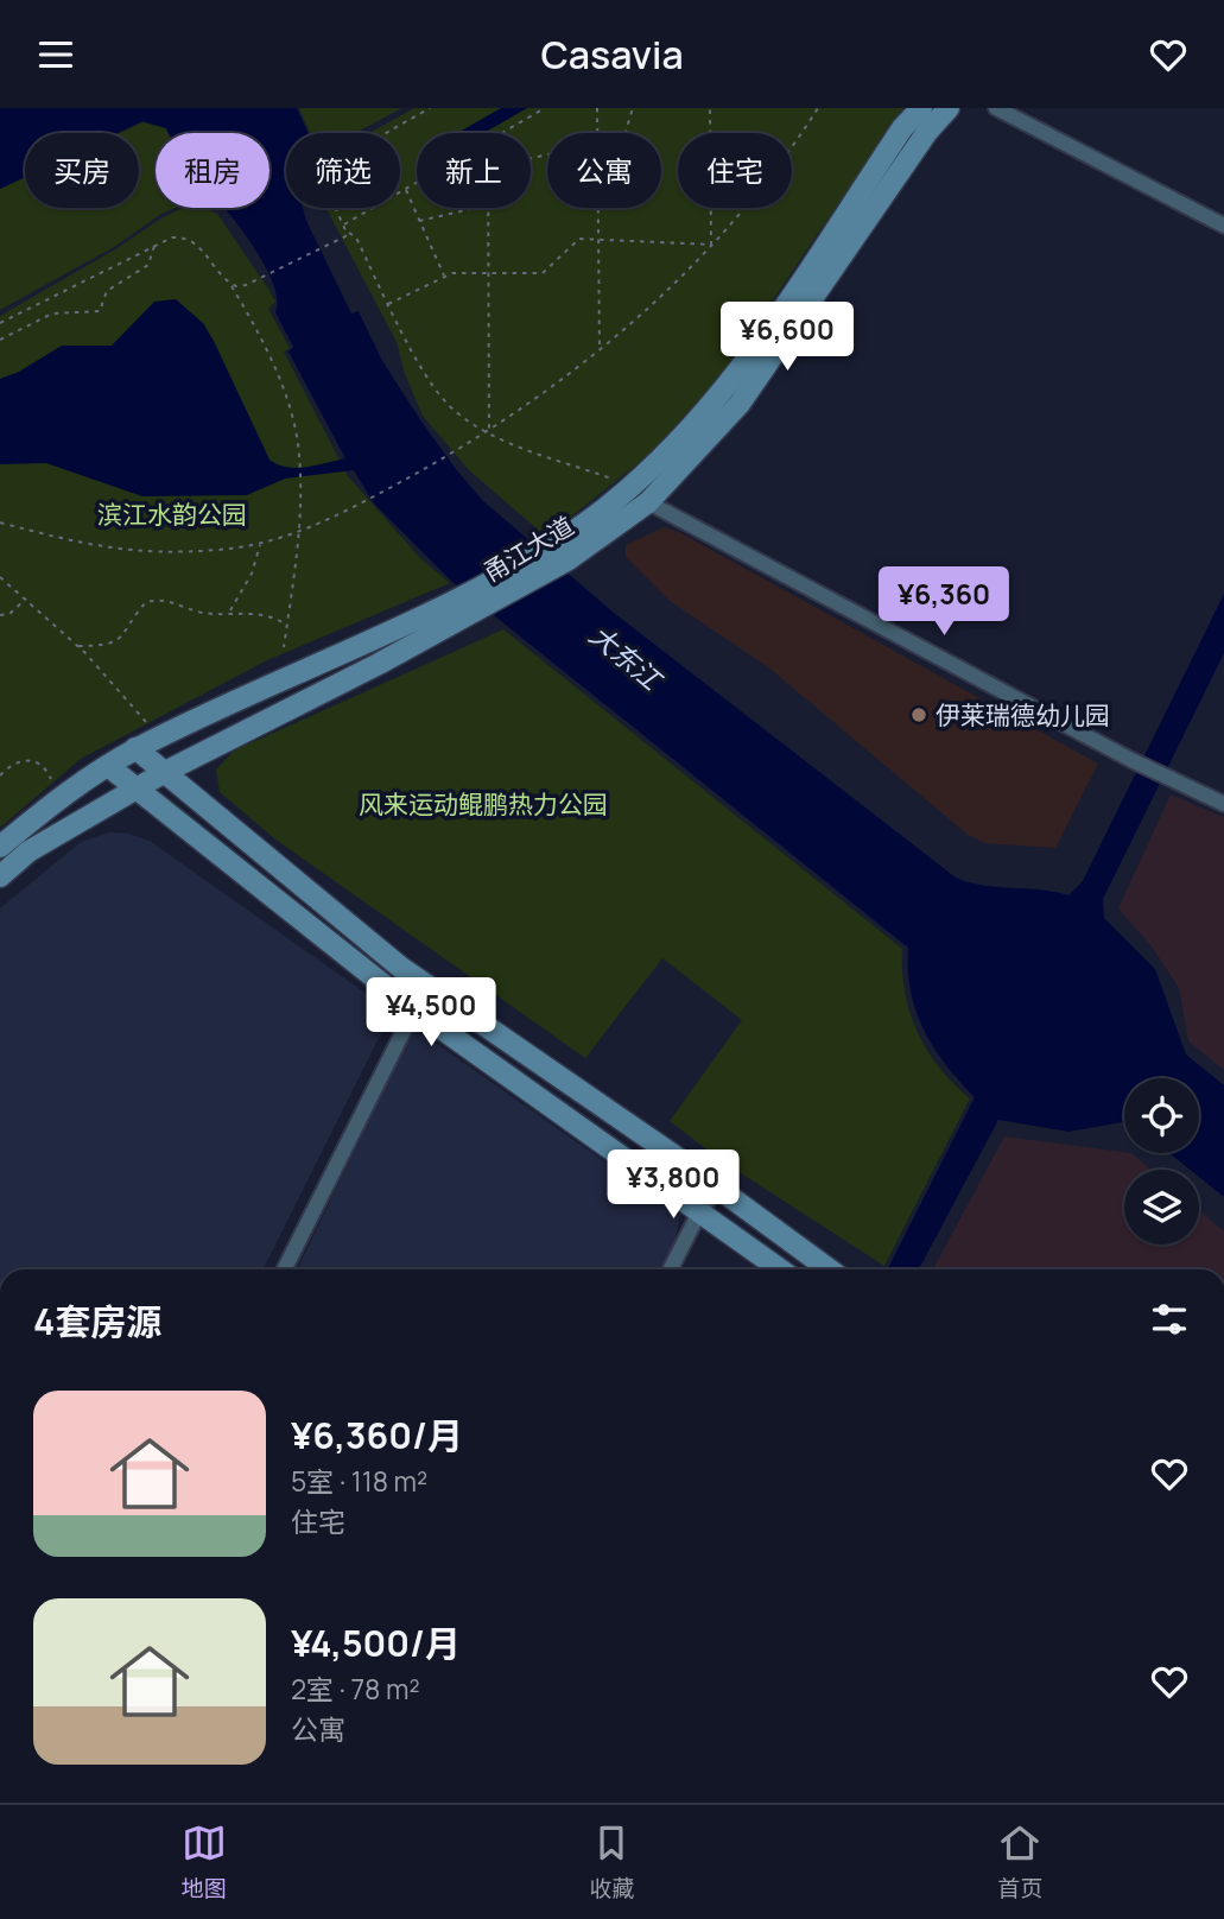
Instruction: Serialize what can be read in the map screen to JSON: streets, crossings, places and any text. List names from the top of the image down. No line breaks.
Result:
{"streets":{"main road":["甬江大道"]},"water":["大东江"],"parks":["滨江水韵公园","风来运动鲲鹏热力公园"],"places":["伊莱瑞德幼儿园"],"page":{"header":"Casavia","chip":["买房","租房","筛选","新上","公寓","住宅"],"price":["¥6,600","¥6,360","¥4,500","¥3,800"],"heading":"4套房源","list":[{"name":"¥6,360/月","note":"5室 · 118 m² · 住宅"},{"name":"¥4,500/月","note":"2室 · 78 m² · 公寓"}],"tabs":["地图","收藏","首页"]}}
